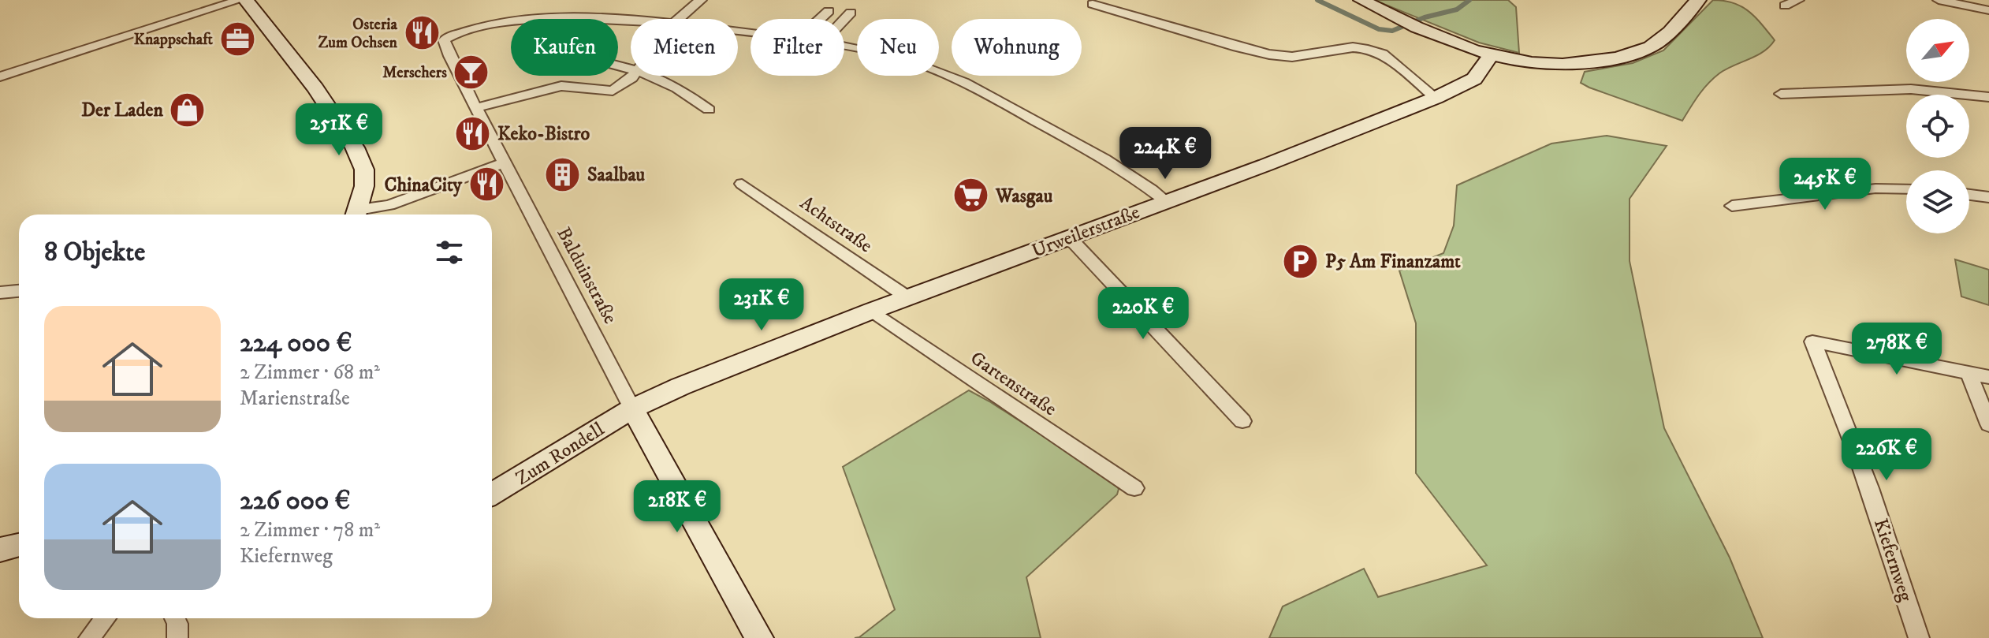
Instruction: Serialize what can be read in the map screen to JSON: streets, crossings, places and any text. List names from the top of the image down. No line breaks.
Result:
{"streets":{"main road":["Urweilerstraße","Zum Rondell"],"street":["Achtstraße","Balduinstraße","Gartenstraße","Kiefernweg"]},"crossings":[["Achtstraße","Urweilerstraße"],["Urweilerstraße","Balduinstraße"],["Urweilerstraße","Gartenstraße"],["Urweilerstraße","Zum Rondell"],["Balduinstraße","Zum Rondell"]],"places":{"restaurant":["Osteria Zum Ochsen","Keko-Bistro","ChinaCity"],"office":["Knappschaft"],"bar":["Merschers"],"shop":["Der Laden"],"building":["Saalbau"],"supermarket":["Wasgau"],"parking":["P5 Am Finanzamt"]},"north":"top right","page":{"chip":["Kaufen","Mieten","Filter","Neu","Wohnung"],"price":["251K €","224K €","245K €","231K €","220K €","278K €","226K €","218K €"],"heading":"8 Objekte","list":[{"name":"224 000 €","note":"2 Zimmer · 68 m² · Marienstraße"},{"name":"226 000 €","note":"2 Zimmer · 78 m² · Kiefernweg"}]}}
